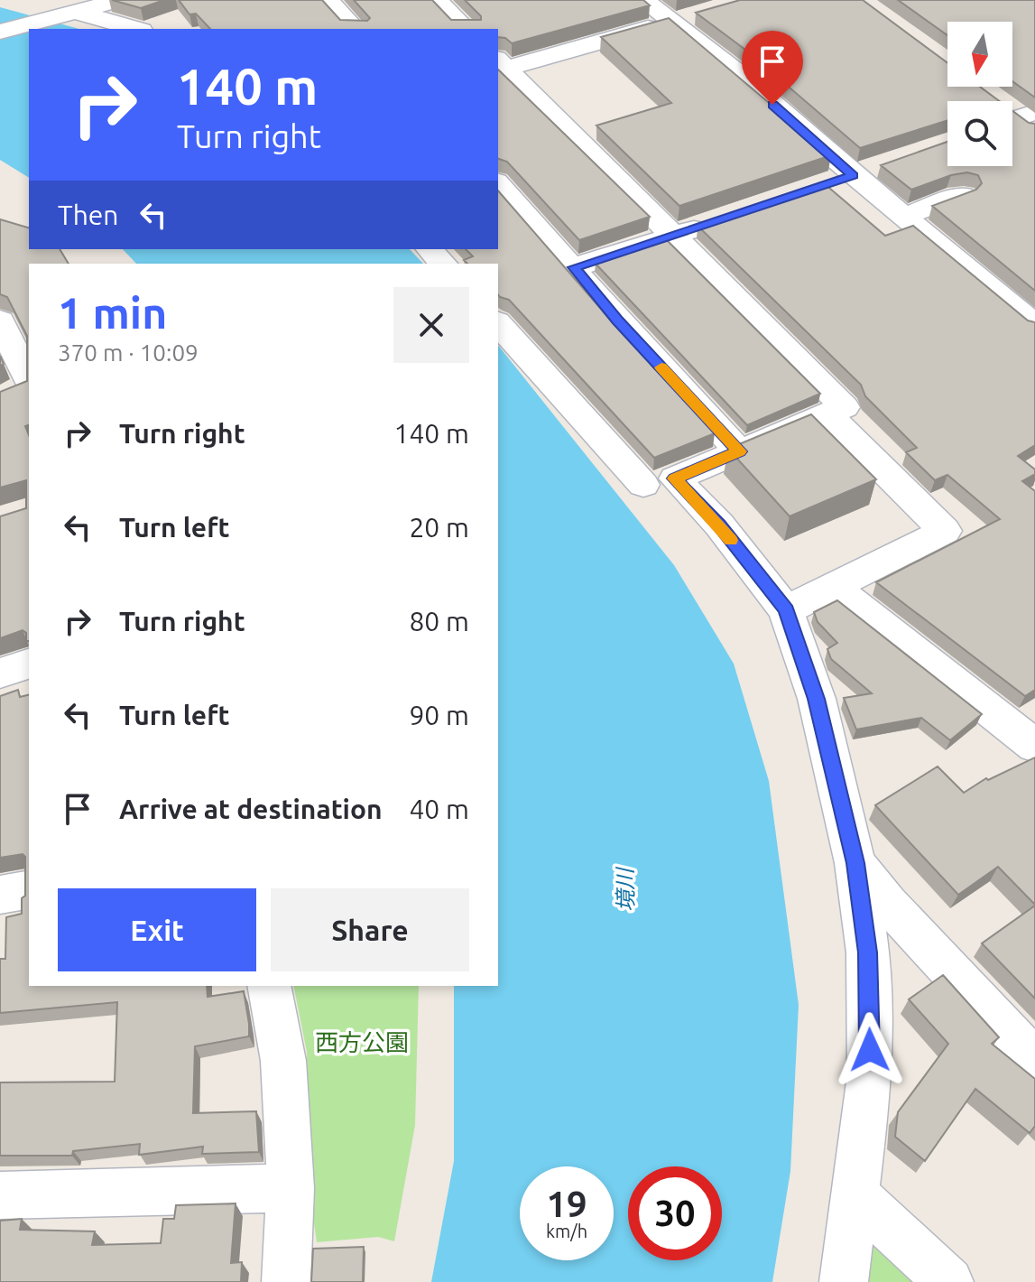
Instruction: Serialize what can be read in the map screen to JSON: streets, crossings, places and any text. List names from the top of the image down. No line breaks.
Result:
{"water":["境川"],"parks":["西方公園"],"north":"bottom","page":{"turn":["140 m","Turn right"],"then":"Then","heading":["1 min","370 m · 10:09"],"list":[{"name":"Turn right","value":"140 m"},{"name":"Turn left","value":"20 m"},{"name":"Turn right","value":"80 m"},{"name":"Turn left","value":"90 m"},{"name":"Arrive at destination","value":"40 m"}],"buttons":["Exit","Share"],"speed":"19 km/h","limit":"30"}}
